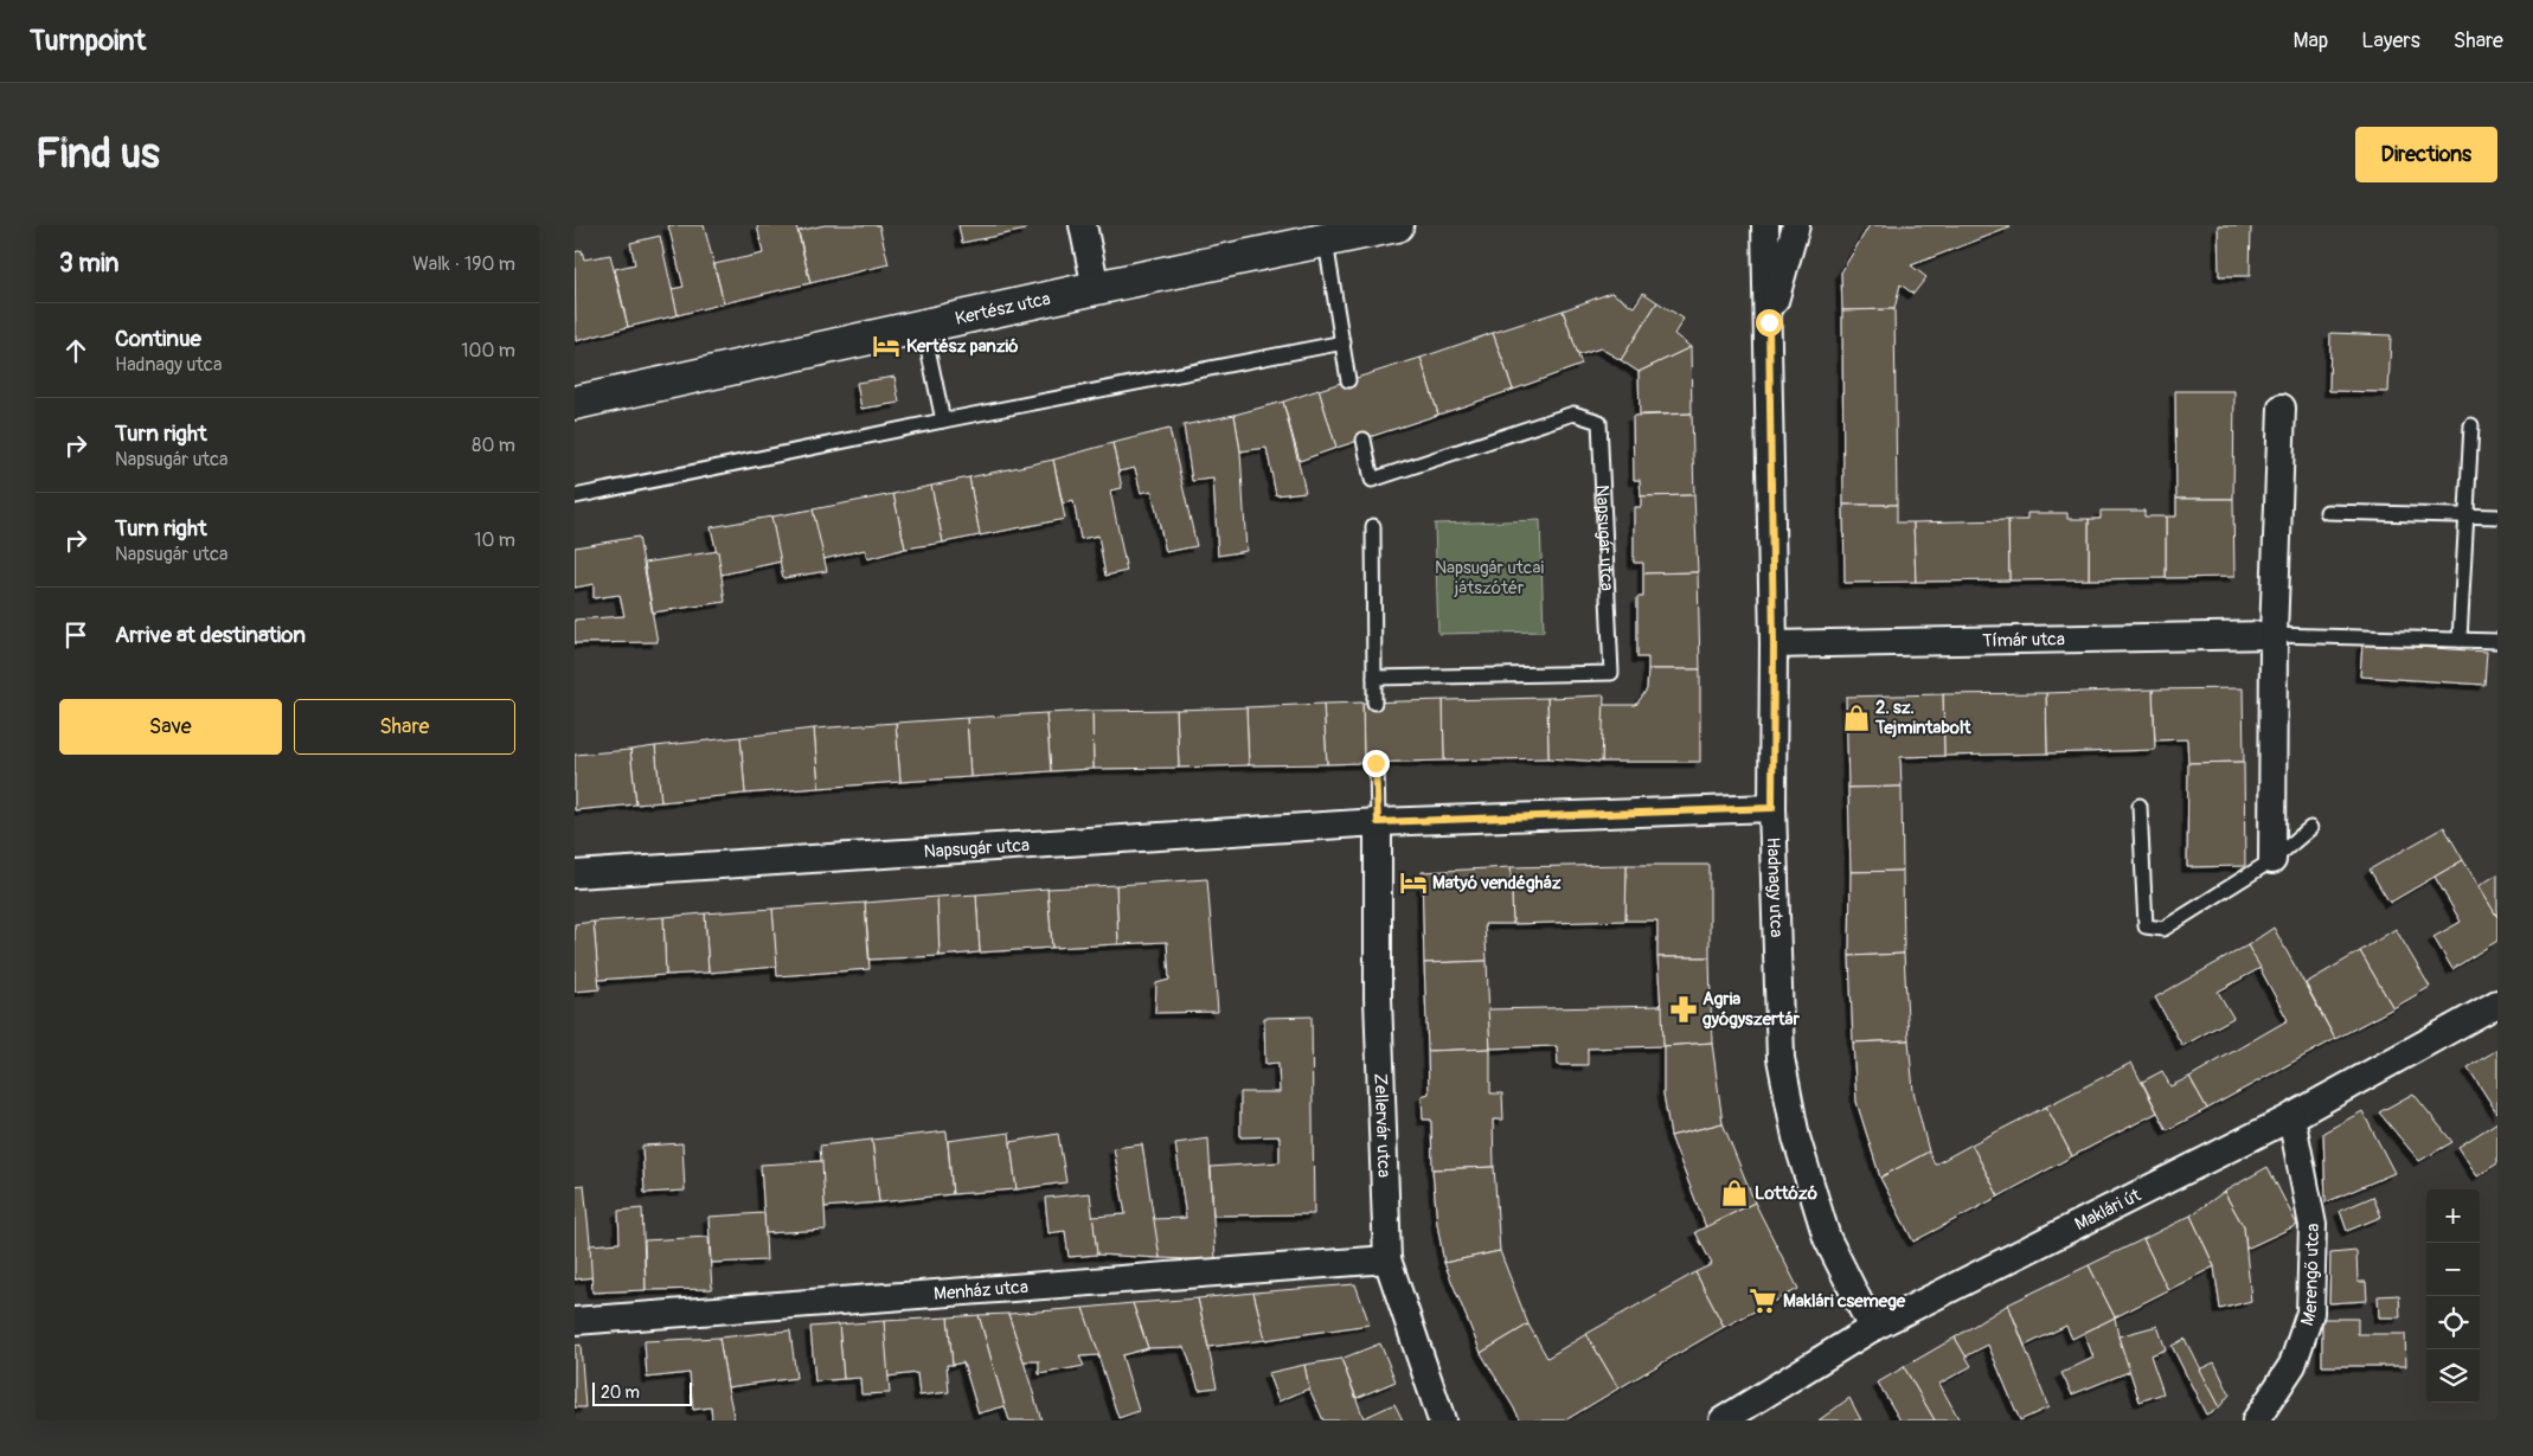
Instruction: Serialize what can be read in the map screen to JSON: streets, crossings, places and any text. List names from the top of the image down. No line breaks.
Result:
{"streets":{"street":["Kertész utca","Napsugár utca","Tímár utca","Hadnagy utca","Zellervár utca","Maklári út","Merengő utca","Menház utca"]},"crossings":[["Napsugár utca","Hadnagy utca"],["Napsugár utca","Zellervár utca"],["Tímár utca","Hadnagy utca"],["Hadnagy utca","Maklári út"],["Zellervár utca","Menház utca"],["Maklári út","Merengő utca"]],"parks":["Napsugár utcai játszótér"],"places":{"hotel":["Kertész panzió","Matyó vendégház"],"shop":["2. sz. Tejmintabolt","Lottózó"],"pharmacy":["Agria gyógyszertár"],"supermarket":["Maklári csemege"]},"scale_bar":"20 m","page":{"header":"Turnpoint","nav":["Map","Layers","Share"],"buttons":["Directions",["Save","Share"]],"title":"Find us","heading":["3 min","Walk · 190 m"],"list":[["Continue","Hadnagy utca","100 m"],["Turn right","Napsugár utca","80 m"],["Turn right","Napsugár utca","10 m"],"Arrive at destination"],"map_buttons":["+","−"],"scale":"20 m"}}
